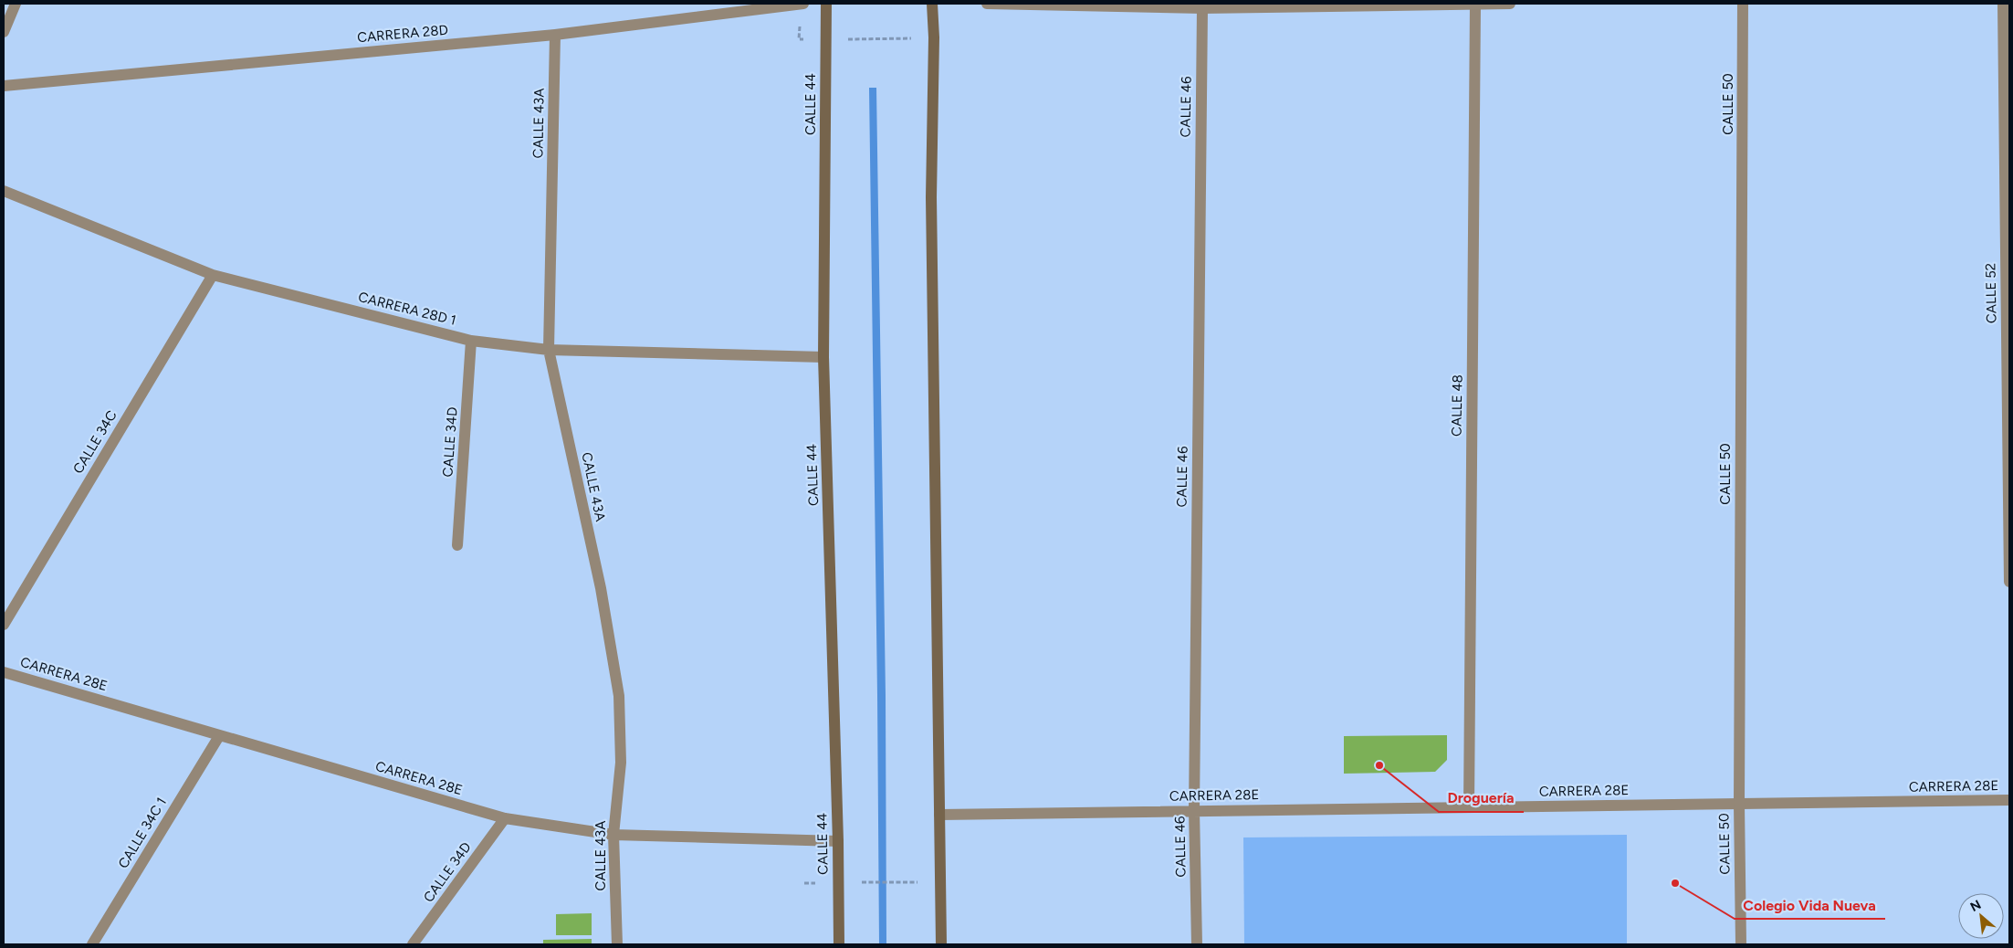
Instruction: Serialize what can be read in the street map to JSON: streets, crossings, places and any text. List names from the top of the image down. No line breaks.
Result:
{"streets":{"main road":["CALLE 44"],"street":["CARRERA 28D","CALLE 50","CALLE 46","CALLE 43A","CALLE 52","CARRERA 28D 1","CALLE 48","CALLE 34C","CALLE 34D","CARRERA 28E","CALLE 34C 1"]},"crossings":[["CARRERA 28D","CALLE 43A"],["CALLE 44","CARRERA 28D 1"],["CALLE 44","CARRERA 28E"],["CALLE 50","CARRERA 28E"],["CALLE 46","CARRERA 28E"],["CALLE 43A","CARRERA 28D 1"],["CALLE 43A","CARRERA 28E"],["CARRERA 28D 1","CALLE 34C"],["CARRERA 28D 1","CALLE 34D"],["CALLE 48","CARRERA 28E"],["CALLE 34D","CARRERA 28E"],["CARRERA 28E","CALLE 34C 1"]],"places":["Droguería","Colegio Vida Nueva"],"north":"top left"}
